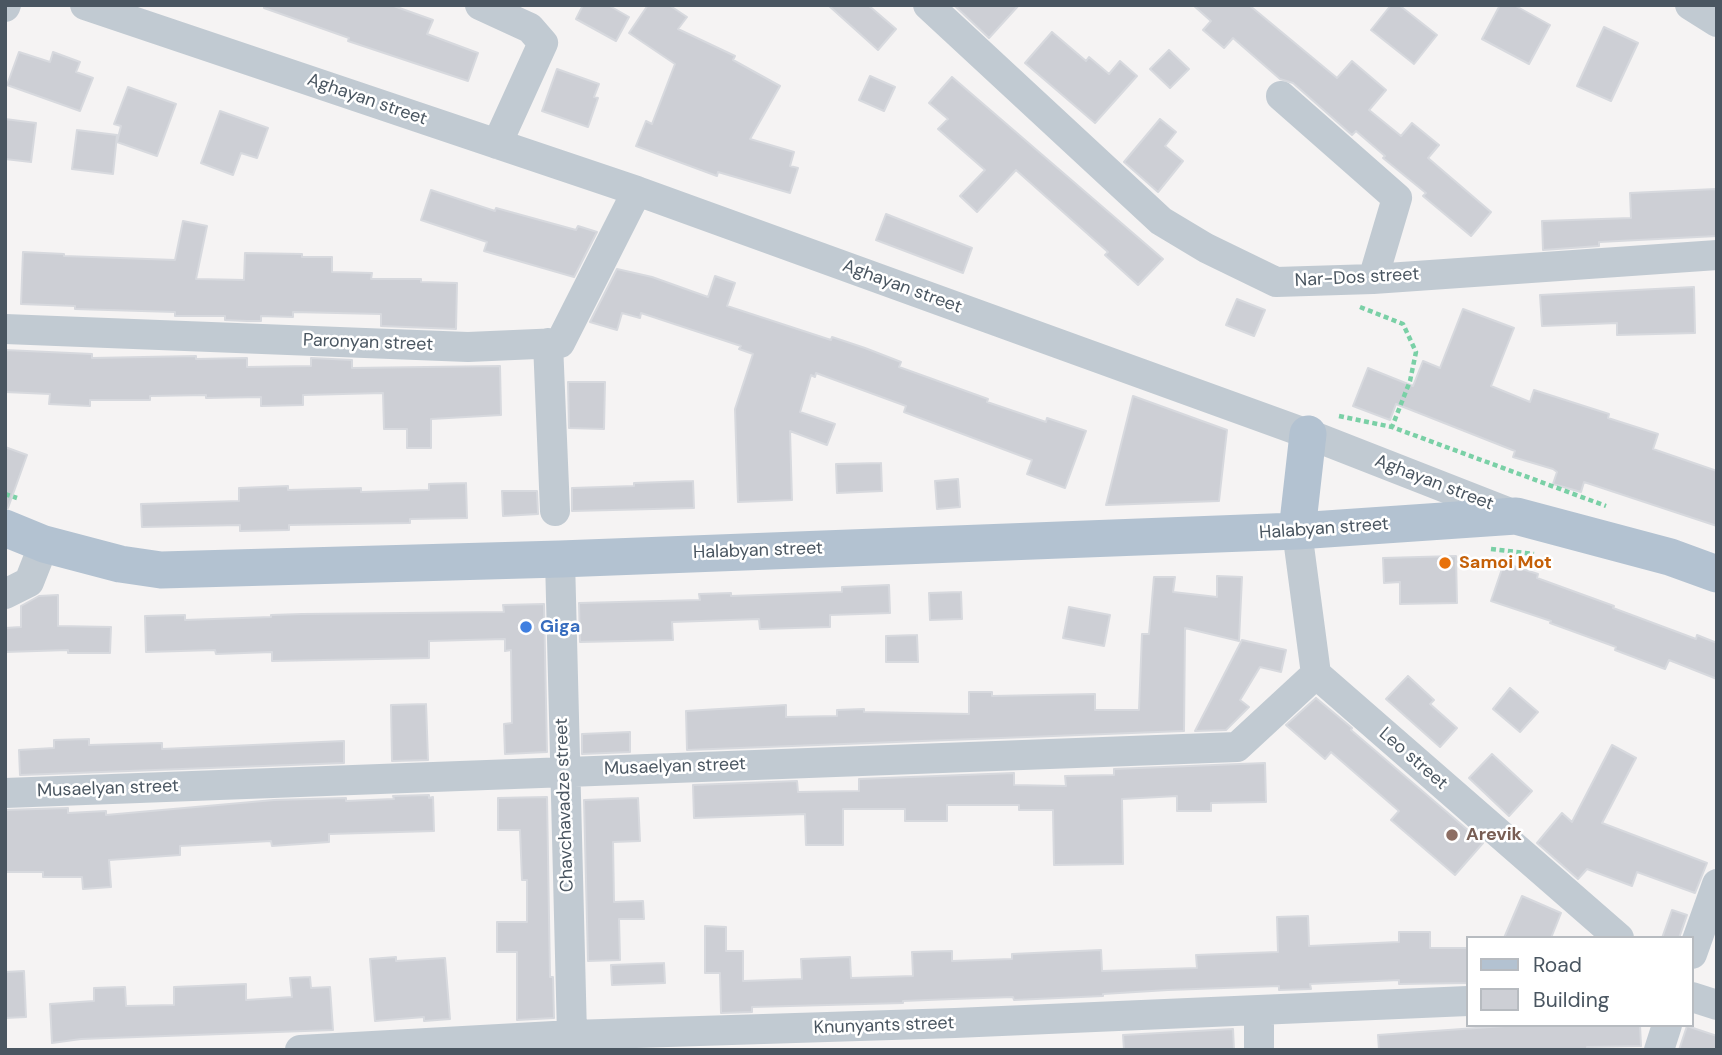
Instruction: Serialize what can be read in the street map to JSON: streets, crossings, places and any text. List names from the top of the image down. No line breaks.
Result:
{"streets":{"main road":["Aghayan street","Halabyan street"],"street":["Nar-Dos street","Paronyan street","Leo street","Musaelyan street","Chavchavadze street","Knunyants street"]},"crossings":[["Aghayan street","Halabyan street"],["Halabyan street","Chavchavadze street"],["Leo street","Musaelyan street"],["Musaelyan street","Chavchavadze street"],["Chavchavadze street","Knunyants street"]],"places":["Samoi Mot","Giga","Arevik"],"legend":["Road","Building"]}
